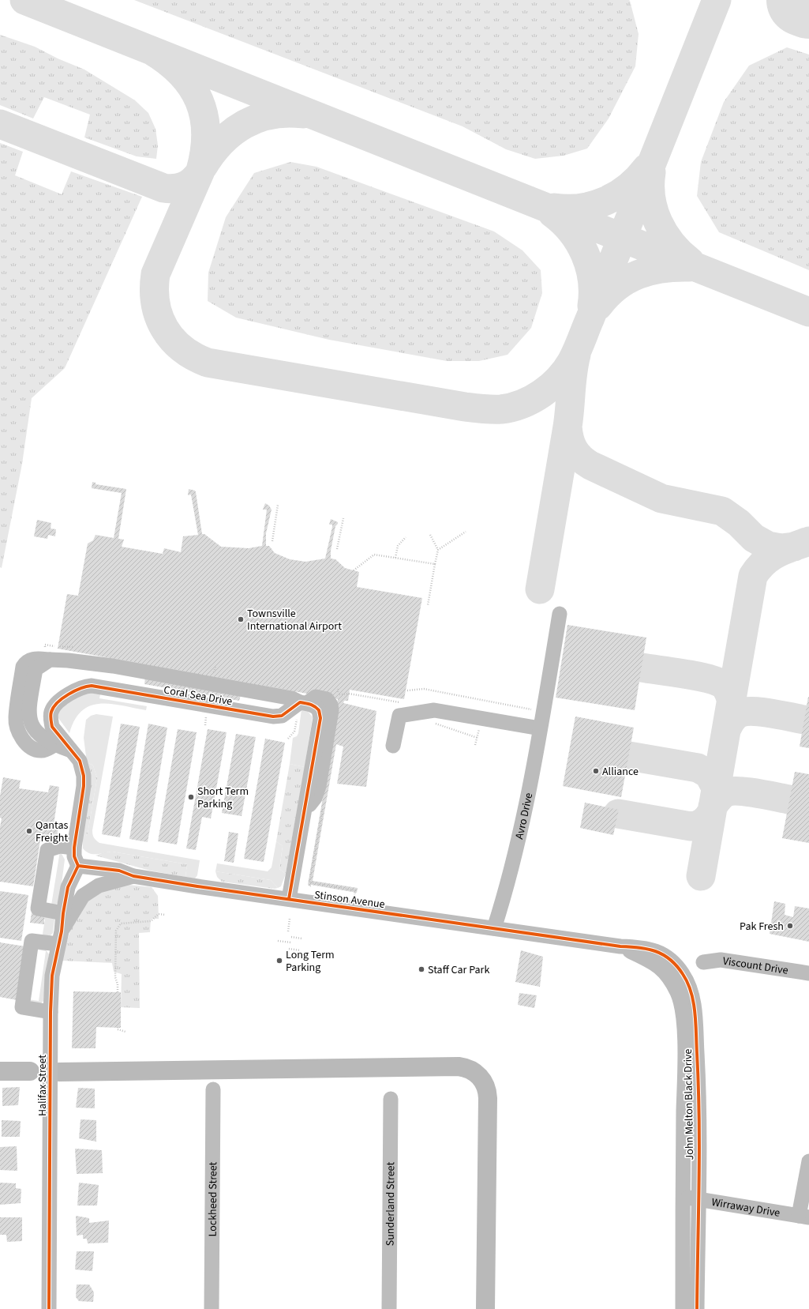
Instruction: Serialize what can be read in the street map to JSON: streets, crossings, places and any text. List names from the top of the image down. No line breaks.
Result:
{"streets":{"street":["Coral Sea Drive","Avro Drive","Stinson Avenue","Viscount Drive","Halifax Street","John Melton Black Drive","Lockheed Street","Sunderland Street","Wirraway Drive"]},"crossings":[["Coral Sea Drive","Stinson Avenue"],["Coral Sea Drive","Halifax Street"],["Avro Drive","Stinson Avenue"],["Stinson Avenue","Halifax Street"],["Stinson Avenue","John Melton Black Drive"],["John Melton Black Drive","Wirraway Drive"]],"places":["Townsville International Airport","Alliance","Short Term Parking","Qantas Freight","Pak Fresh","Long Term Parking","Staff Car Park"]}
